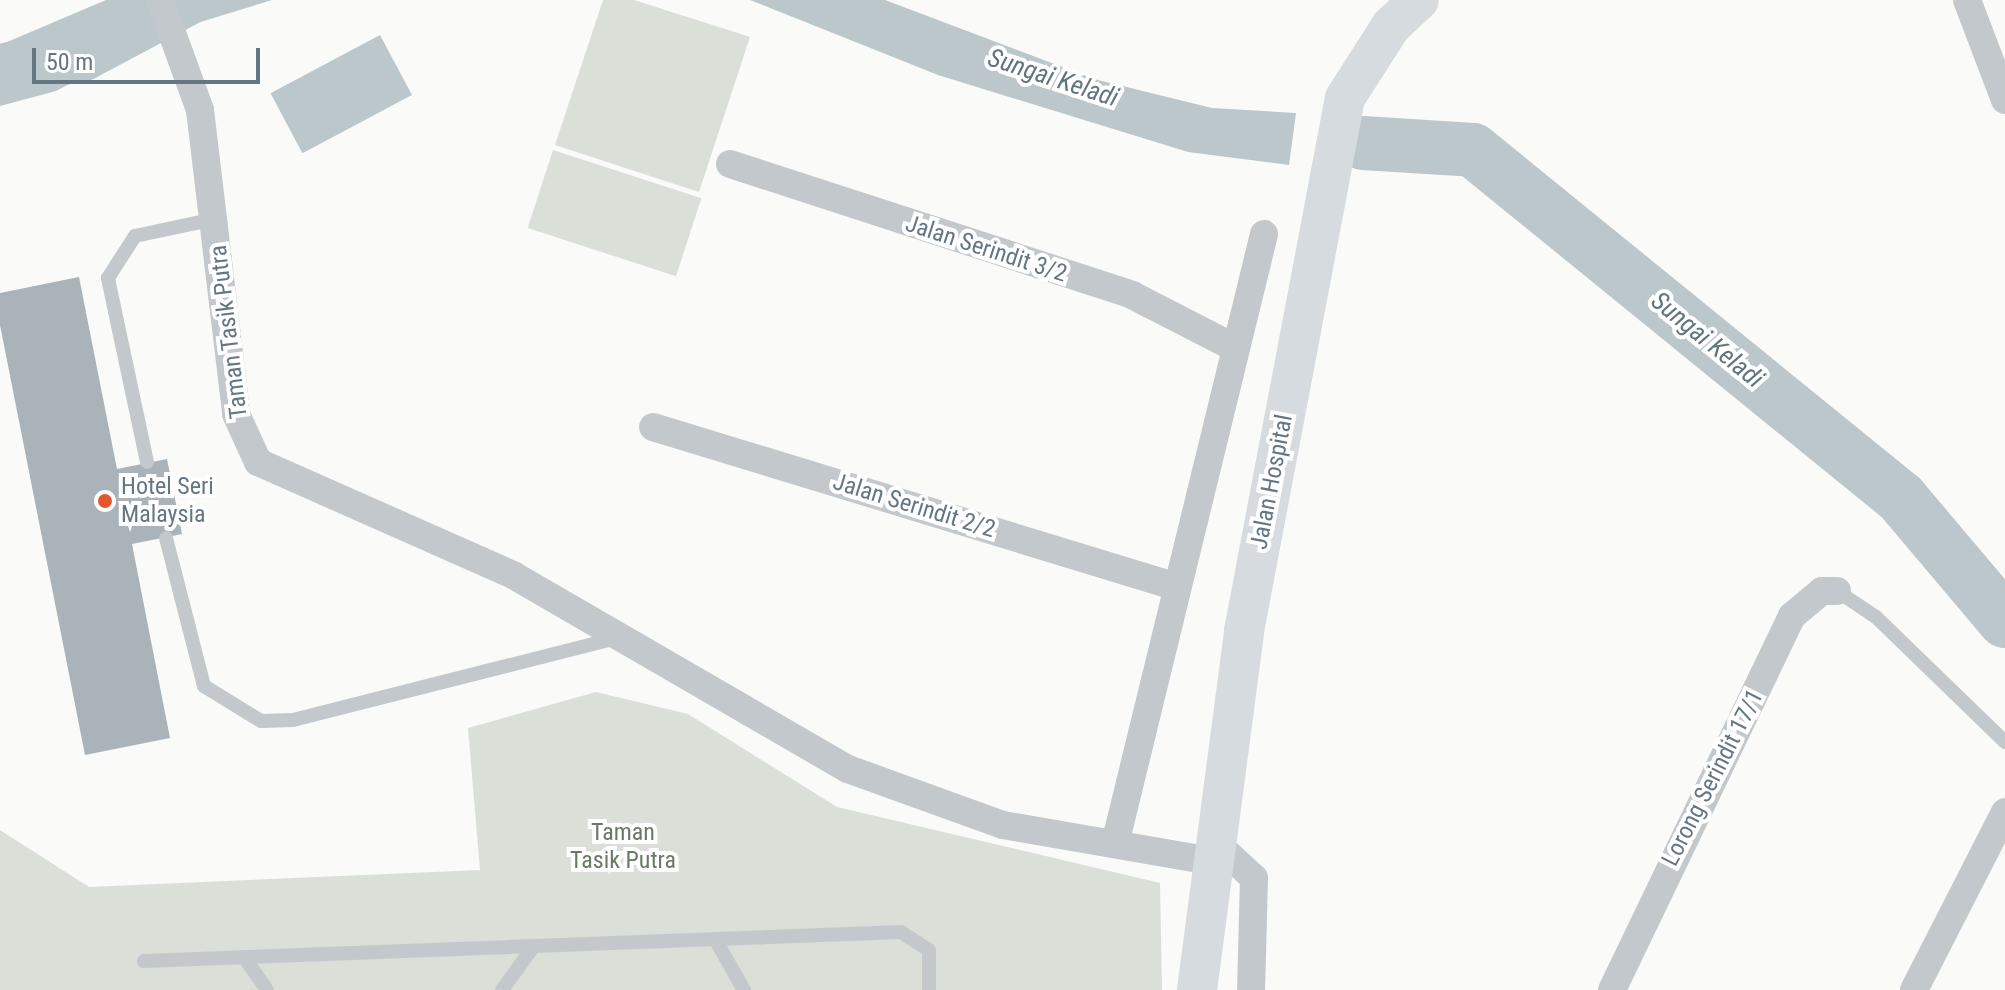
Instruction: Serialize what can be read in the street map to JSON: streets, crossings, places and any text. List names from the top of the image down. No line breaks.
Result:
{"streets":{"main road":["Jalan Hospital"],"street":["Jalan Serindit 3/2","Taman Tasik Putra","Jalan Serindit 2/2","Lorong Serindit 17/1"]},"crossings":[["Taman Tasik Putra","Jalan Hospital"]],"water":["Sungai Keladi"],"parks":["Taman Tasik Putra"],"places":["Hotel Seri Malaysia"],"scale_bar":"50 m"}
